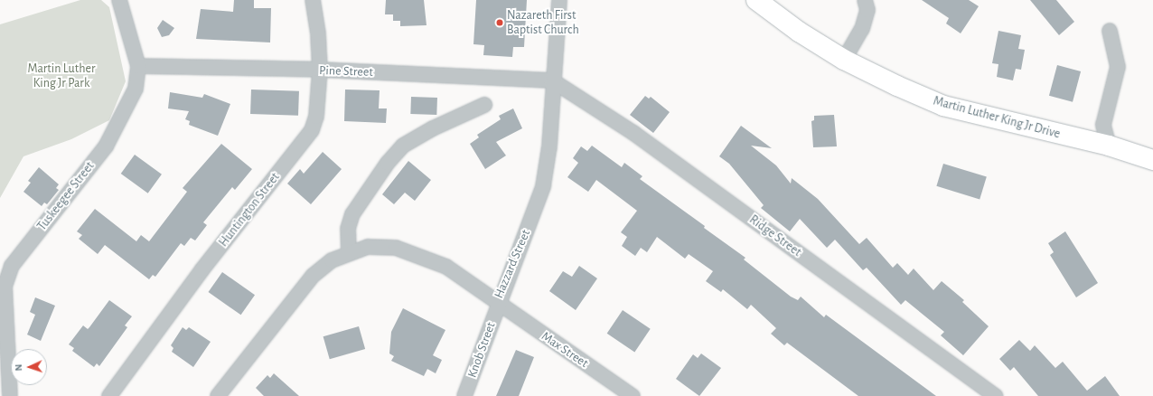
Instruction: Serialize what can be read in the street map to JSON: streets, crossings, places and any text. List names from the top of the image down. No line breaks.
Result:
{"streets":{"main road":["Martin Luther King Jr Drive"],"street":["Pine Street","Tuskeegee Street","Huntington Street","Ridge Street","Hazzard Street","Knob Street","Max Street"]},"crossings":[["Pine Street","Tuskeegee Street"],["Pine Street","Huntington Street"],["Pine Street","Ridge Street"],["Pine Street","Hazzard Street"],["Ridge Street","Hazzard Street"],["Hazzard Street","Knob Street"],["Hazzard Street","Max Street"],["Knob Street","Max Street"]],"parks":["Martin Luther King Jr Park"],"places":["Nazareth First Baptist Church"],"north":"left"}
